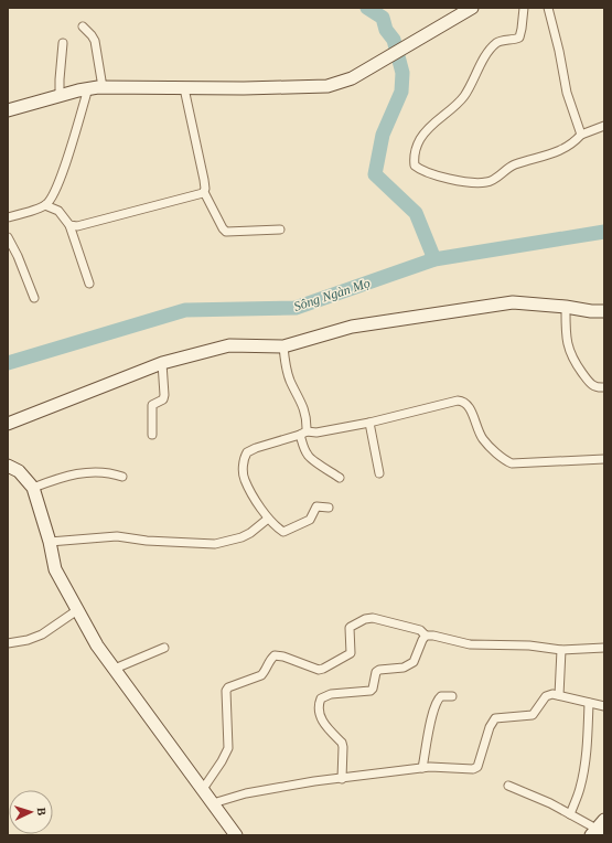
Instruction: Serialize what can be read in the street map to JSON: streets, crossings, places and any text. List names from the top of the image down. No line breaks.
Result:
{"water":["Sông Ngàn Mọ"],"north":"right"}
